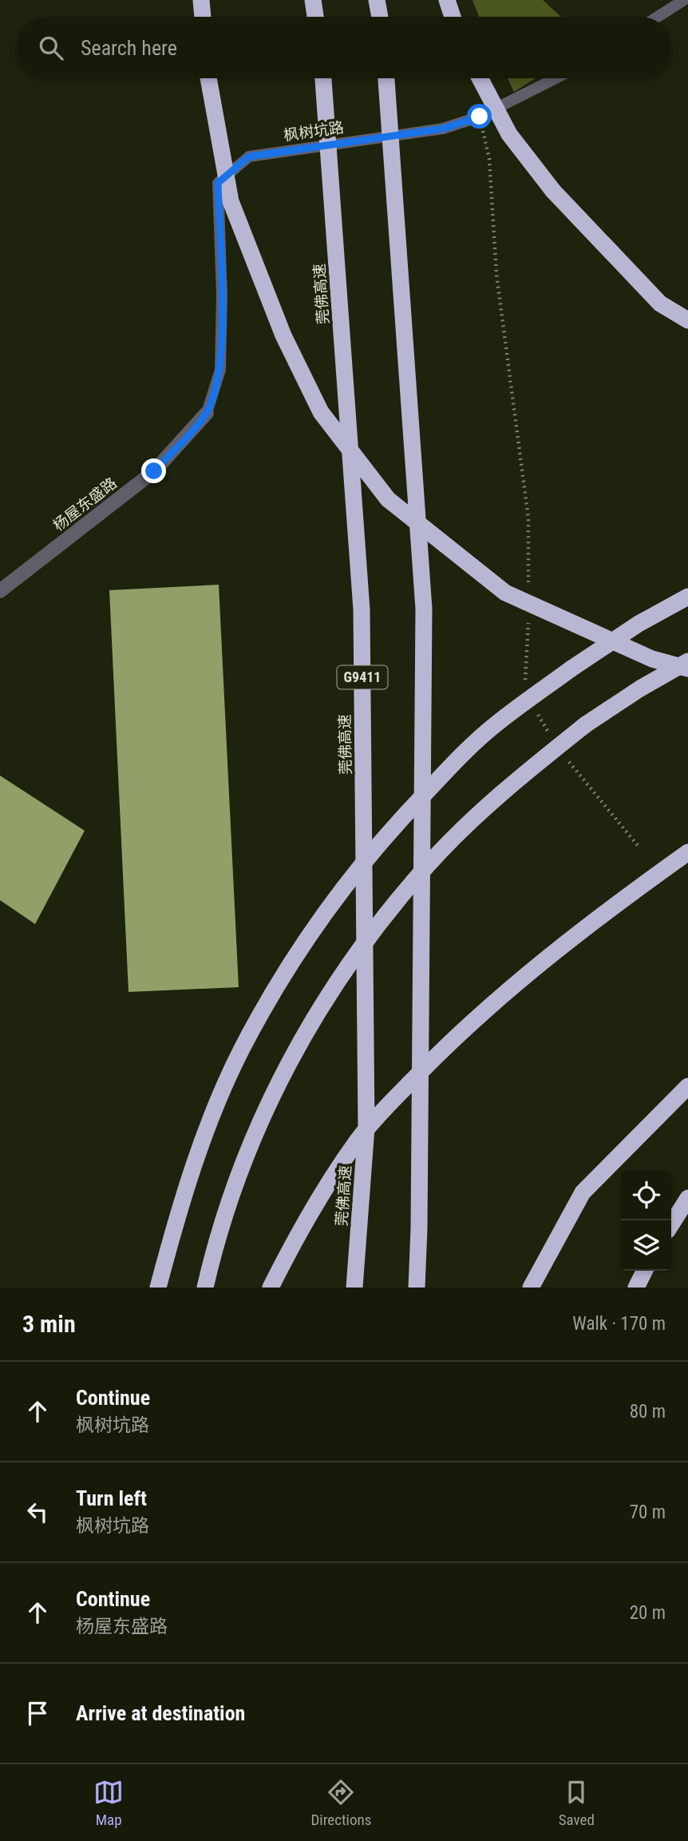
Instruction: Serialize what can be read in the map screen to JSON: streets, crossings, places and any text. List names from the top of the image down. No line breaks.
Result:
{"streets":{"highway":["莞佛高速","G9411"],"street":["杨屋东盛路"],"lane":["枫树坑路"]},"crossings":[["枫树坑路","杨屋东盛路"]],"page":{"search":"Search here","heading":["3 min","Walk · 170 m"],"list":[["Continue","枫树坑路","80 m"],["Turn left","枫树坑路","70 m"],["Continue","杨屋东盛路","20 m"],"Arrive at destination"],"nav":["Map","Directions","Saved"]}}
